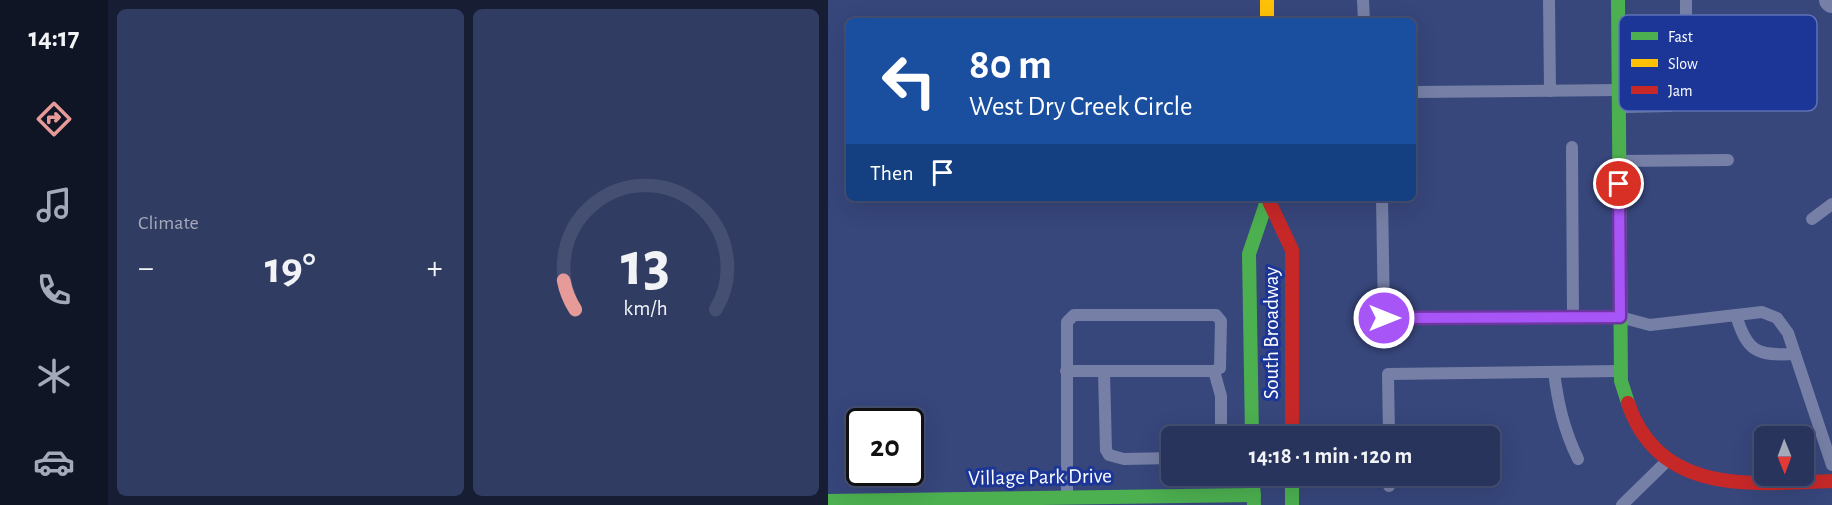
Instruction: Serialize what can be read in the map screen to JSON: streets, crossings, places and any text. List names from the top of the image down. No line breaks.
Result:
{"streets":{"street":["South Broadway","Village Park Drive"]},"legend":["Fast","Slow","Jam"],"north":"bottom","page":{"tabs":"14:17","tile":"Climate","turn":["80 m","West Dry Creek Circle"],"then":"Then","heat":["−","19°","+"],"limit":"20","trip":"14:18 · 1 min · 120 m","gauge":["13","km/h"]}}
